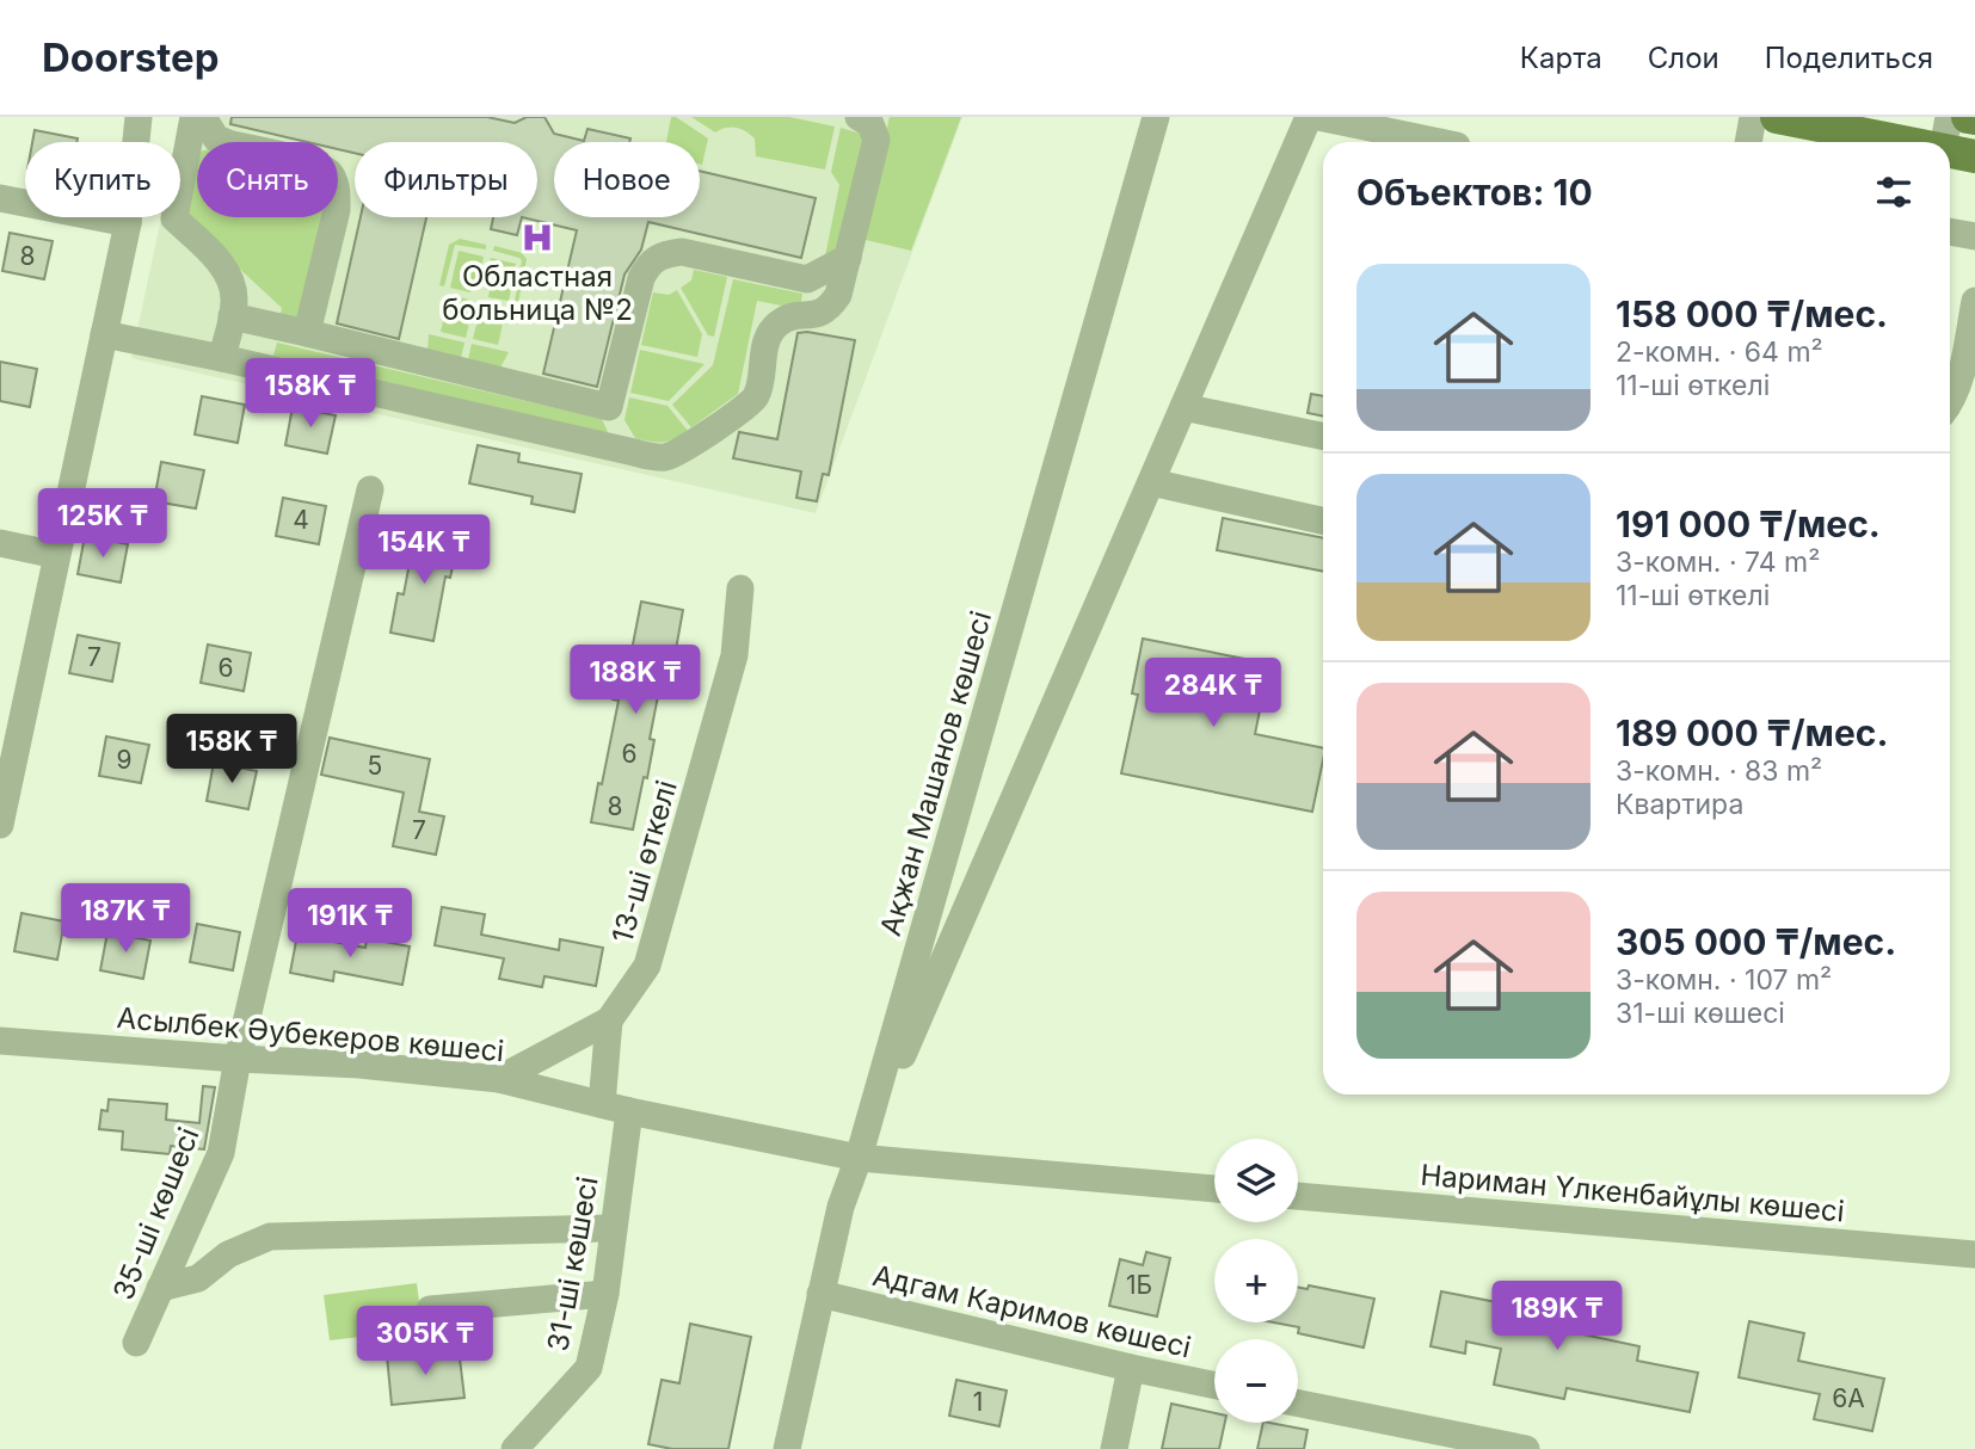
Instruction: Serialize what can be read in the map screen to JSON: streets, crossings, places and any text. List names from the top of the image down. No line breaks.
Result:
{"streets":{"street":["Ақжан Машанов көшесі","13-ші өткелі","Асылбек Әубекеров көшесі","Нариман Үлкенбайұлы көшесі","35-ші көшесі","31-ші көшесі","Адгам Каримов көшесі"]},"crossings":[["Ақжан Машанов көшесі","Асылбек Әубекеров көшесі"],["Ақжан Машанов көшесі","Адгам Каримов көшесі"],["13-ші өткелі","Асылбек Әубекеров көшесі"],["Асылбек Әубекеров көшесі","35-ші көшесі"],["Асылбек Әубекеров көшесі","31-ші көшесі"]],"places":{"hospital":["Областная больница №2"]},"house_numbers":["8","4","7","6","6","9","5","8","7","1Б","6А","1"],"page":{"header":"Doorstep","nav":["Карта","Слои","Поделиться"],"chip":["Купить","Снять","Фильтры","Новое"],"heading":"Объектов: 10","list":[{"name":"158 000 ₸/мес.","note":"2-комн. · 64 m² · 11-ші өткелі"},{"name":"191 000 ₸/мес.","note":"3-комн. · 74 m² · 11-ші өткелі"},{"name":"189 000 ₸/мес.","note":"3-комн. · 83 m² · Квартира"},{"name":"305 000 ₸/мес.","note":"3-комн. · 107 m² · 31-ші көшесі"}],"price":["158K ₸","125K ₸","154K ₸","188K ₸","284K ₸","158K ₸","187K ₸","191K ₸","189K ₸","305K ₸"],"map_buttons":["+","−"]}}
